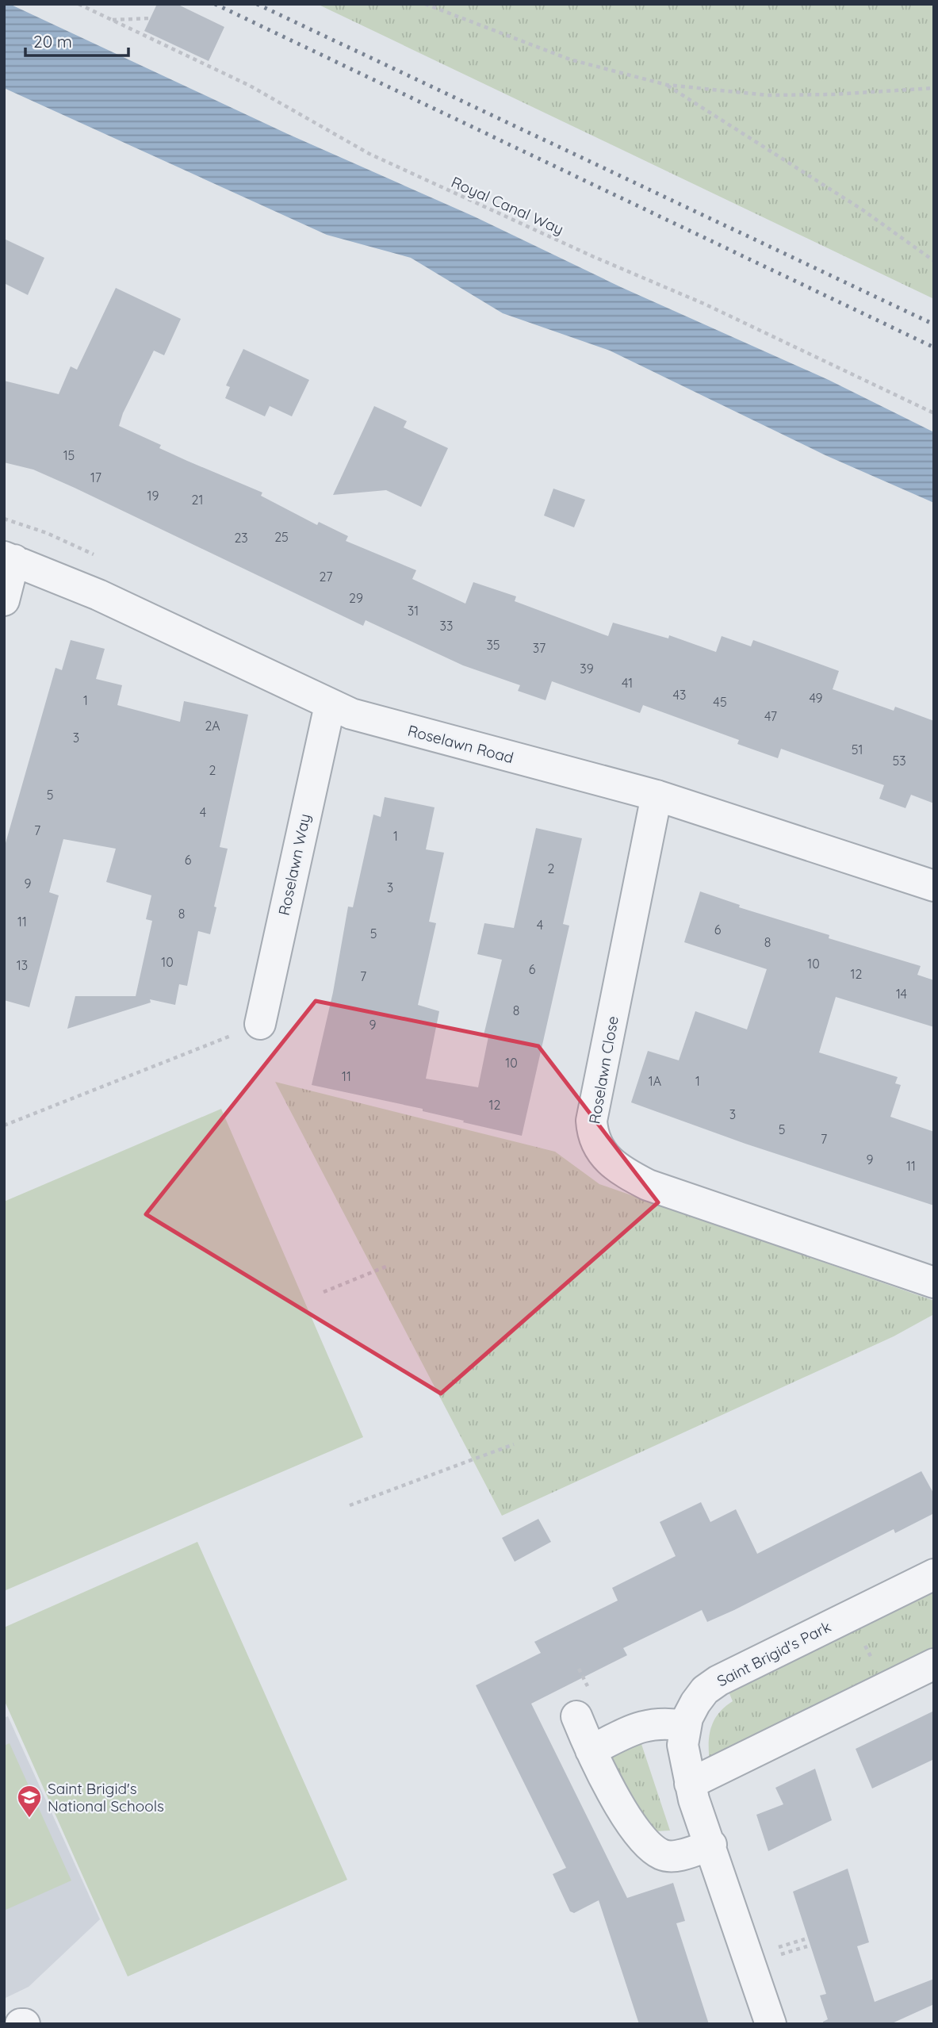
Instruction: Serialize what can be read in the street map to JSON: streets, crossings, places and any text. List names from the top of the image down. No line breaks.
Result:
{"streets":{"street":["Roselawn Road","Roselawn Way","Roselawn Close","Saint Brigid's Park"],"path":["Royal Canal Way"]},"crossings":[["Roselawn Road","Roselawn Way"],["Roselawn Road","Roselawn Close"]],"places":{"school or university":["Saint Brigid's National Schools"]},"house_numbers":["15","17","19","21","25","23","27","29","31","33","35","37","39","41","43","49","1","45","47","2A","3","51","53","2","5","4","7","1","6","2","9","3","8","11","4","6","5","8","10","10","13","6","12","7","14","8","9","10","11","1A","1","12","3","5","7","9","11"],"scale_bar":"20 m"}
